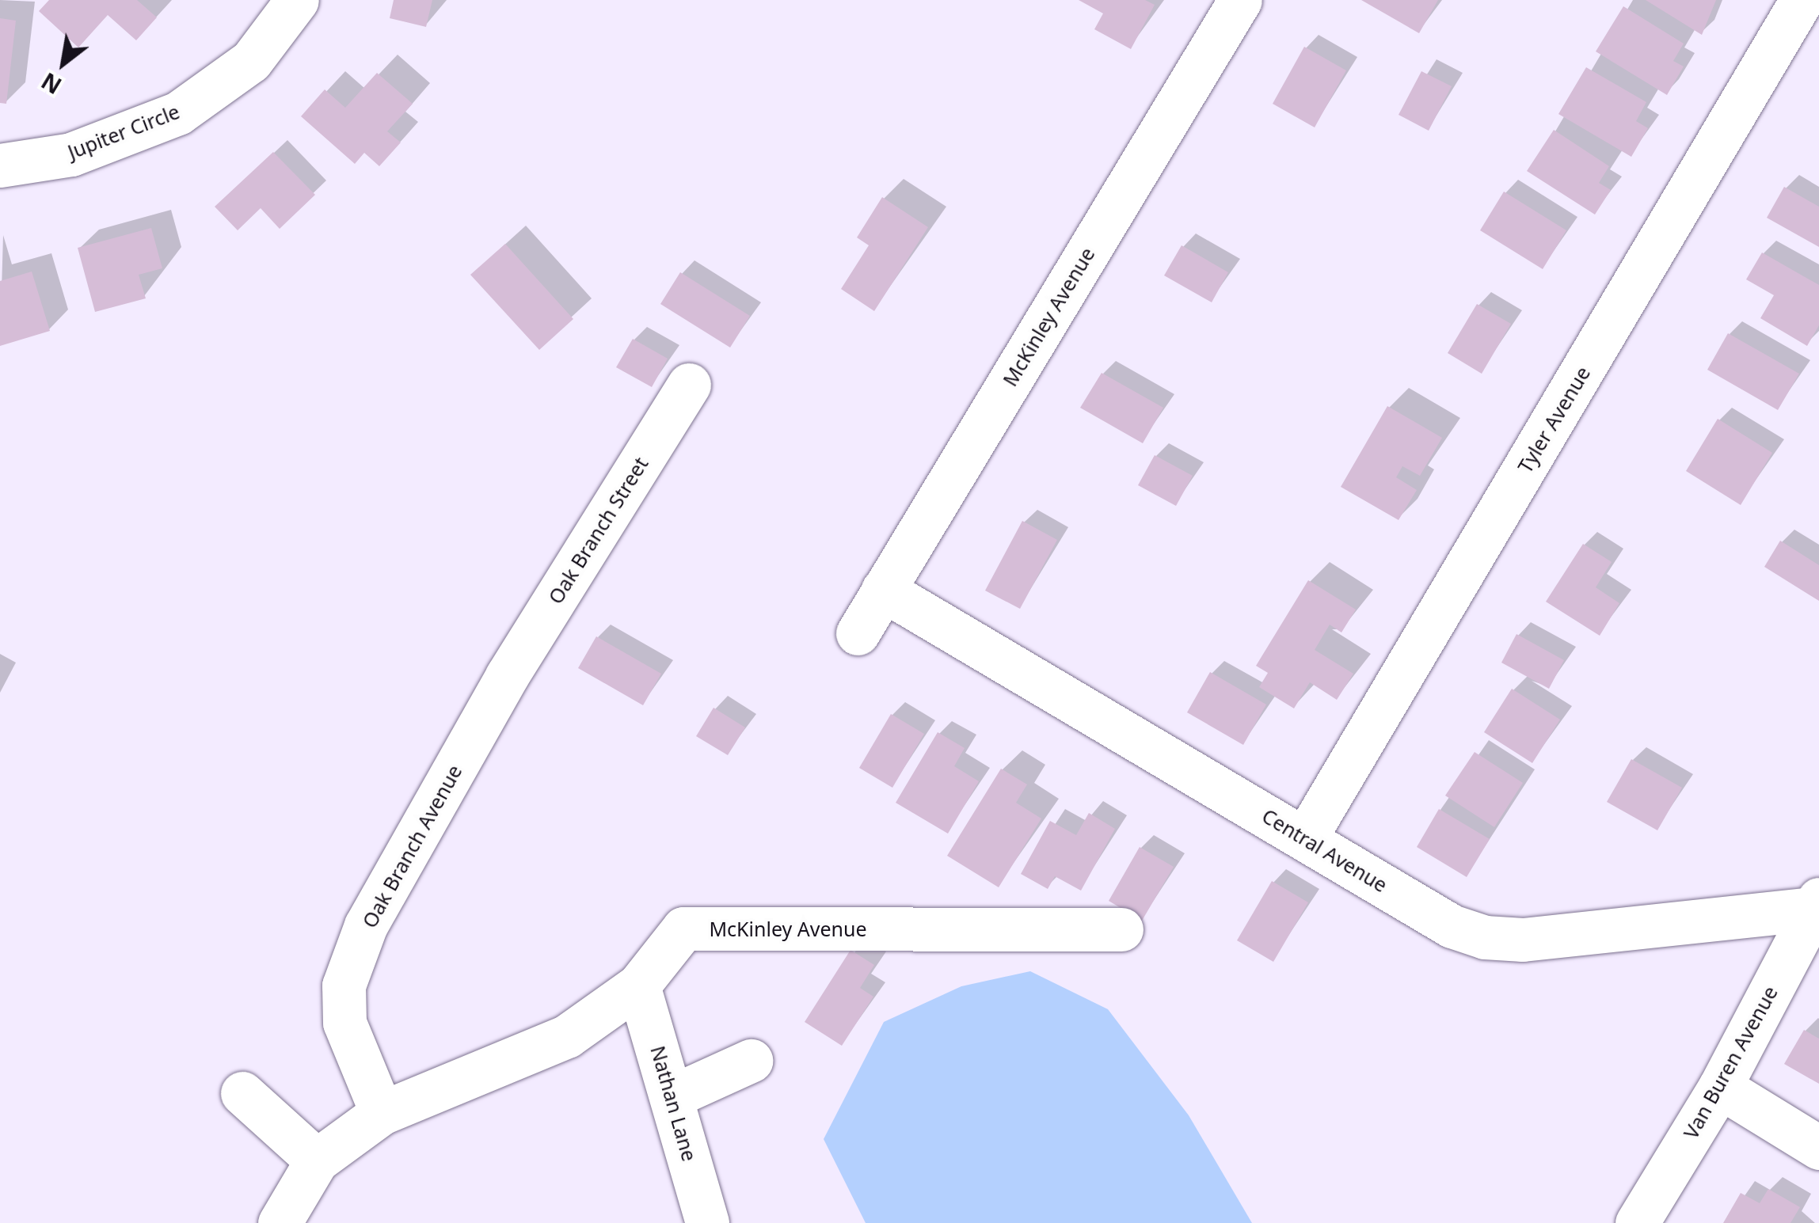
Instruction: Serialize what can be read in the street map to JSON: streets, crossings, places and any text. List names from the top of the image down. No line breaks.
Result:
{"streets":{"street":["Jupiter Circle","McKinley Avenue","Tyler Avenue","Oak Branch Street","Oak Branch Avenue","Central Avenue","Van Buren Avenue","Nathan Lane"]},"crossings":[["McKinley Avenue","Oak Branch Avenue"],["McKinley Avenue","Central Avenue"],["McKinley Avenue","Nathan Lane"],["Tyler Avenue","Central Avenue"],["Oak Branch Street","Oak Branch Avenue"],["Central Avenue","Van Buren Avenue"]],"north":"bottom left"}
